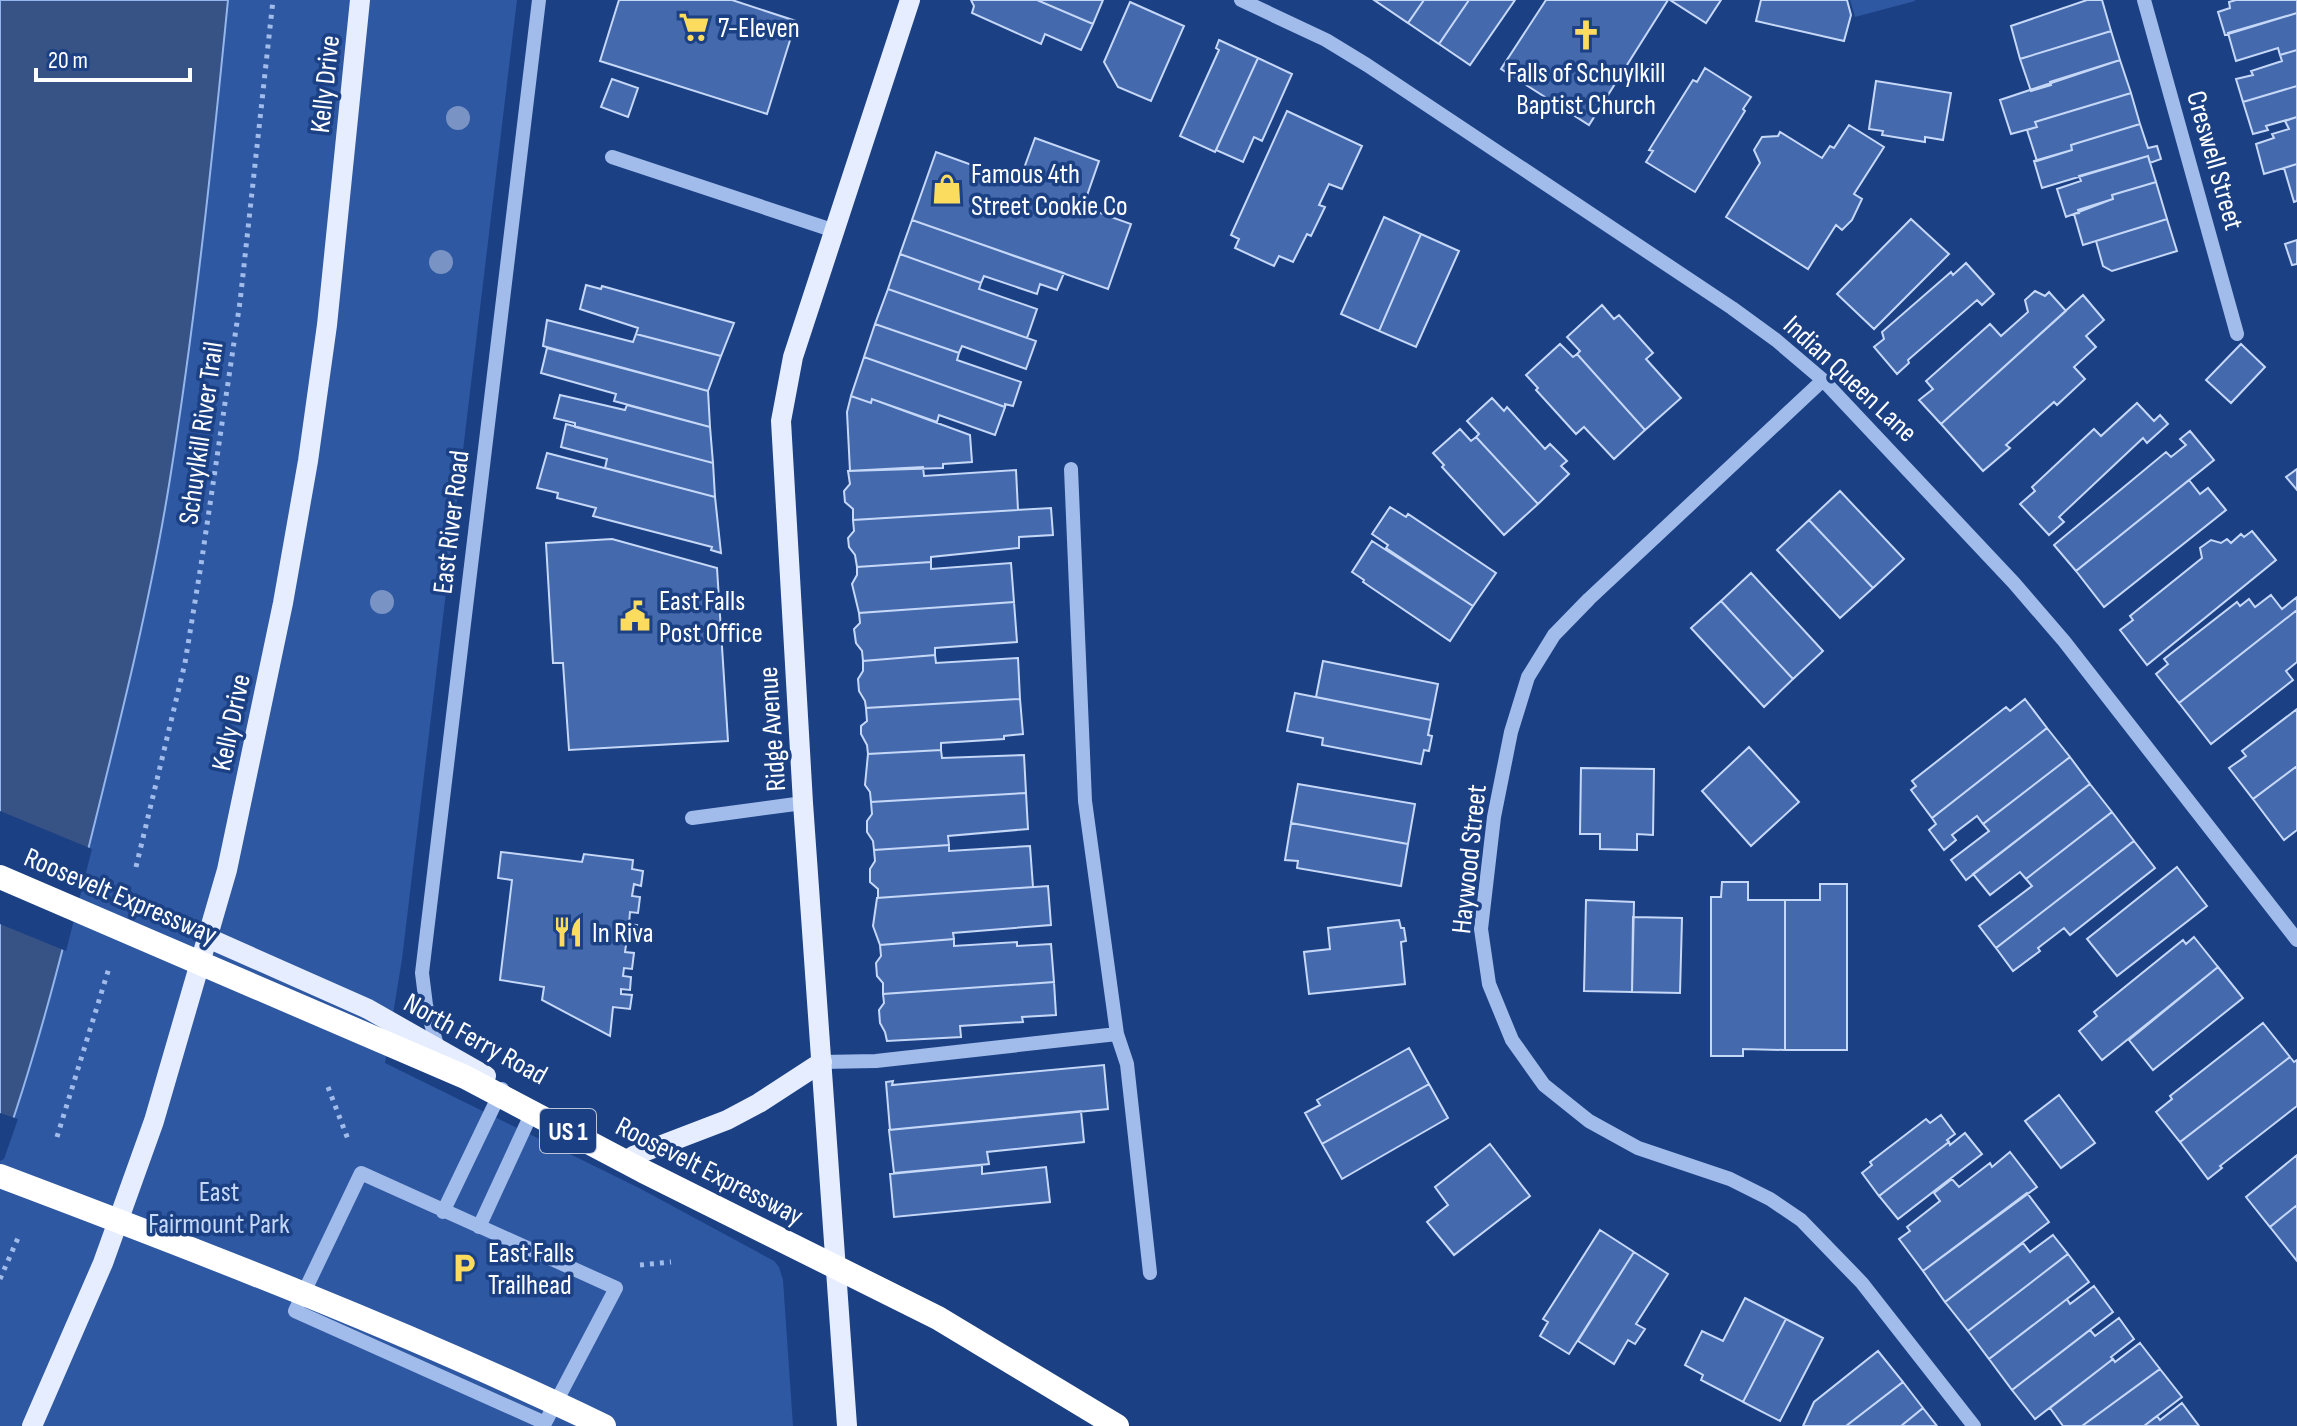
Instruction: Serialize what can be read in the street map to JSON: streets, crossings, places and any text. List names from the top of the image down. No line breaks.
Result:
{"streets":{"highway":["Roosevelt Expressway","US 1"],"main road":["Kelly Drive","Ridge Avenue","North Ferry Road"],"street":["Creswell Street","Indian Queen Lane","East River Road","Haywood Street"],"path":["Schuylkill River Trail"]},"crossings":[["Kelly Drive","North Ferry Road"],["Indian Queen Lane","Haywood Street"],["East River Road","North Ferry Road"],["Ridge Avenue","North Ferry Road"]],"parks":["East Fairmount Park"],"places":{"supermarket":["7-Eleven"],"church":["Falls of Schuylkill Baptist Church"],"shop":["Famous 4th Street Cookie Co"],"public building":["East Falls Post Office"],"restaurant":["In Riva"],"parking":["East Falls Trailhead"]},"scale_bar":"20 m"}
